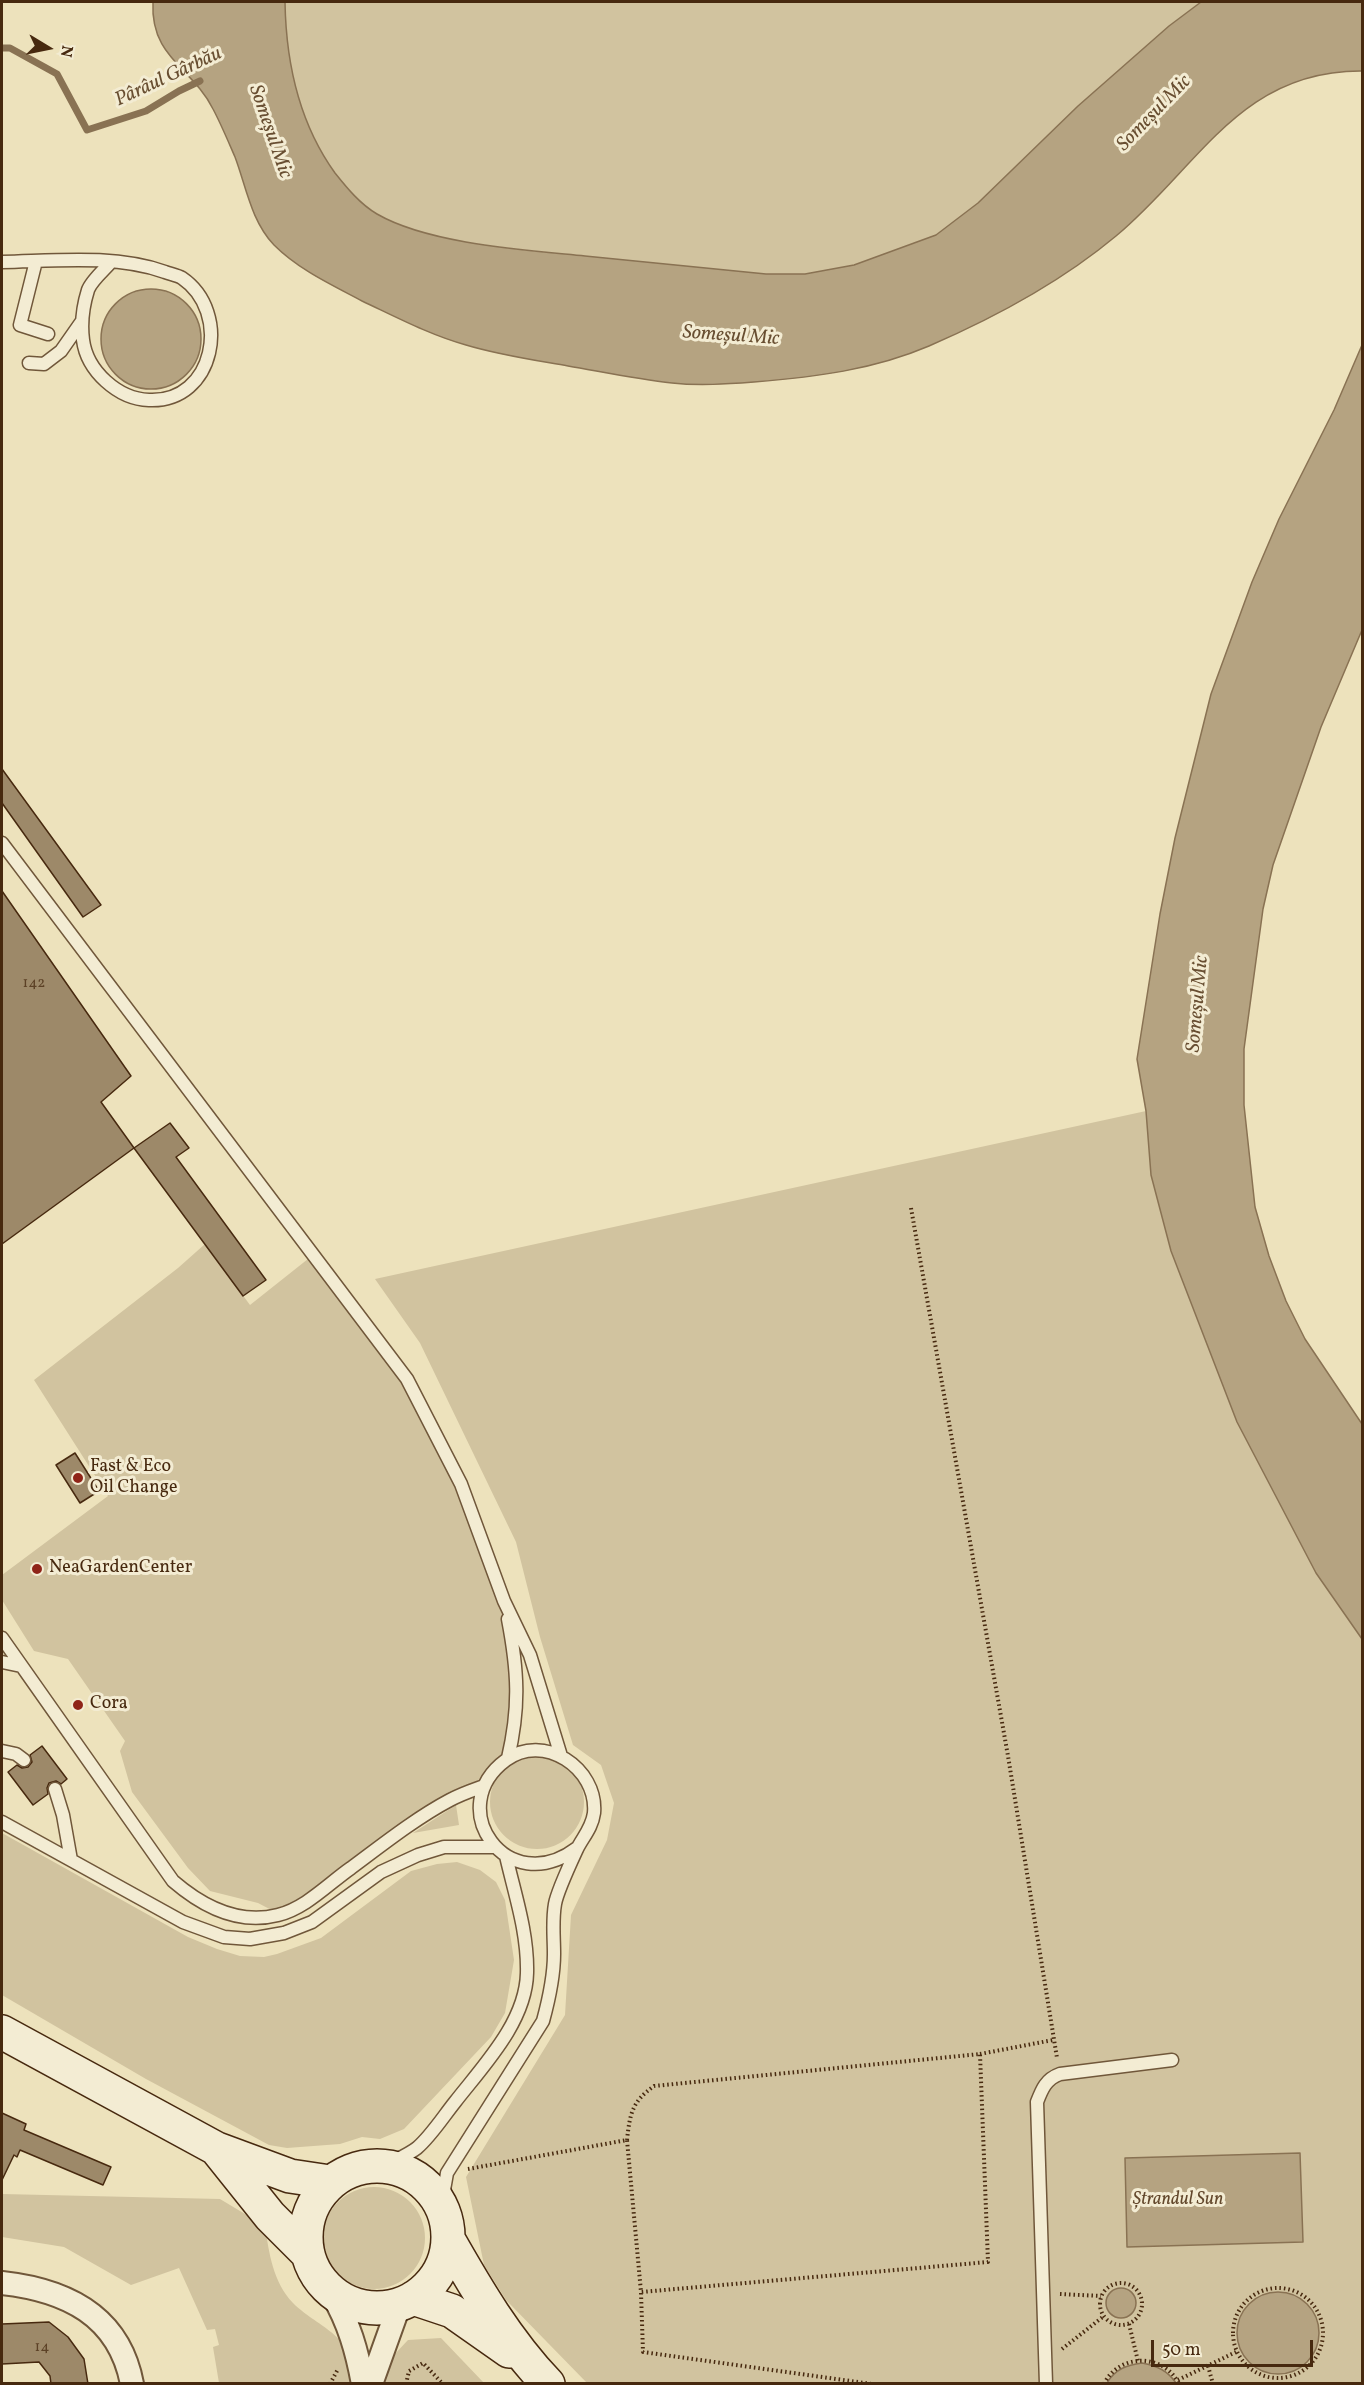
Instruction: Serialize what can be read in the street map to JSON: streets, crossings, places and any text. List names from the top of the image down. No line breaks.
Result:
{"water":["Pârâul Gârbău","Someșul Mic"],"parks":["Ștrandul Sun"],"places":["Fast & Eco Oil Change","NeaGardenCenter","Cora"],"house_numbers":["142","14"],"scale_bar":"50 m","north":"right"}
